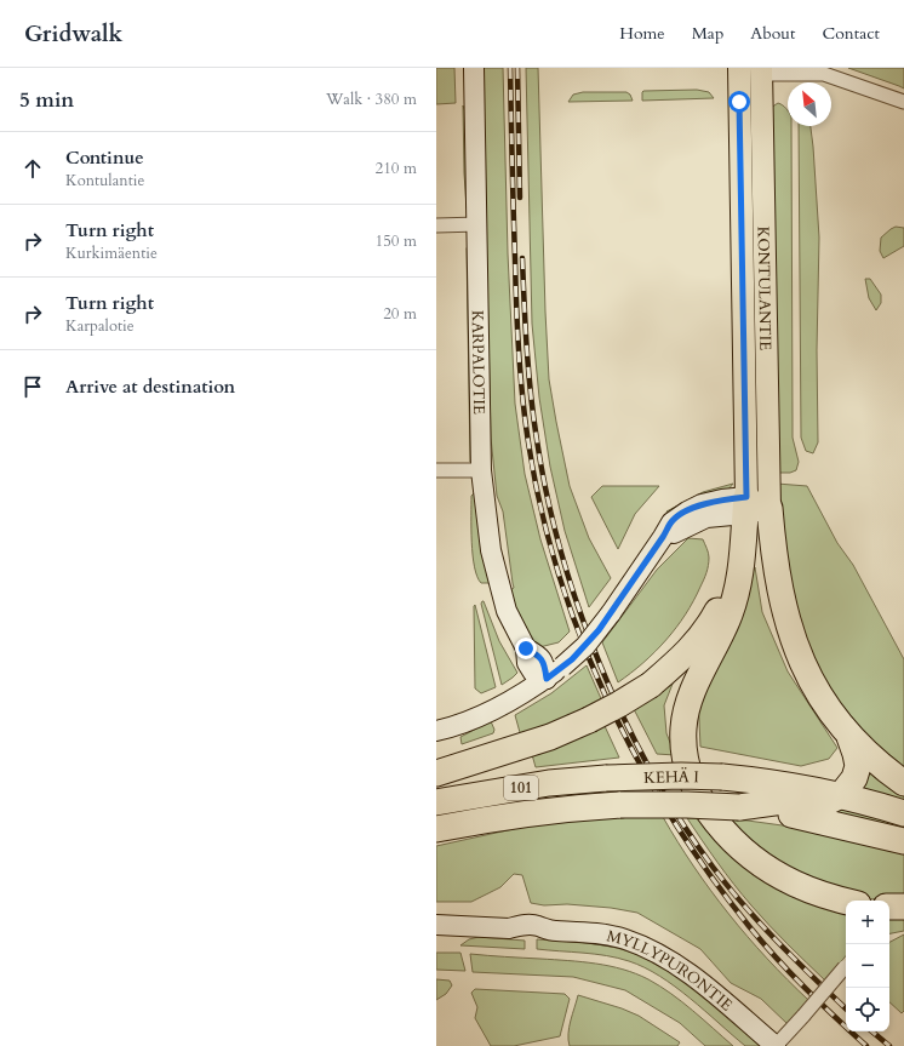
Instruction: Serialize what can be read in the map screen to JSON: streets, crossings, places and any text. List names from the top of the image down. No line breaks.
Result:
{"streets":{"highway":["KEHÄ I","101"],"main road":["KONTULANTIE"],"street":["KARPALOTIE","MYLLYPURONTIE"]},"north":"top left","page":{"header":"Gridwalk","nav":["Home","Map","About","Contact"],"heading":["5 min","Walk · 380 m"],"list":[["Continue","Kontulantie","210 m"],["Turn right","Kurkimäentie","150 m"],["Turn right","Karpalotie","20 m"],"Arrive at destination"],"map_buttons":["+","−"]}}
